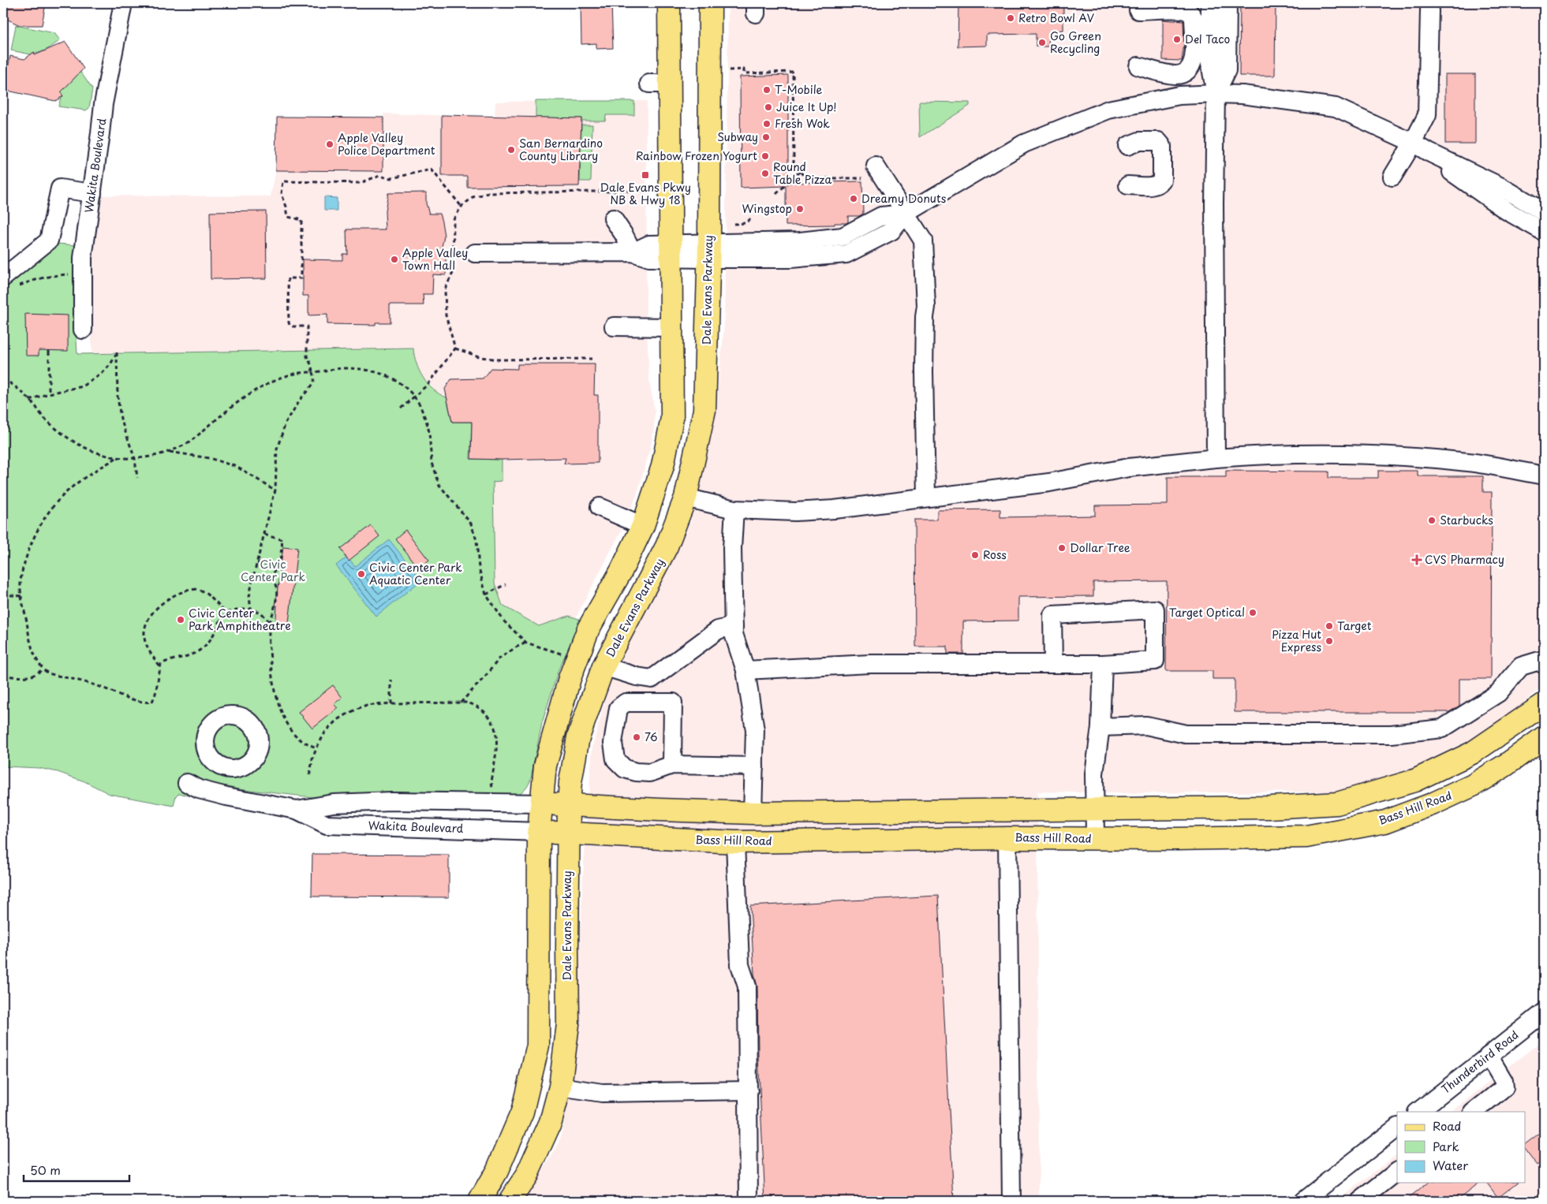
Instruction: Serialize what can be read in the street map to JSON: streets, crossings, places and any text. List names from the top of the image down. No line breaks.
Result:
{"streets":{"main road":["Dale Evans Parkway","Bass Hill Road"],"street":["Wakita Boulevard","Thunderbird Road"]},"crossings":[["Wakita Boulevard","Bass Hill Road"],["Dale Evans Parkway","Bass Hill Road"]],"parks":["Civic Center Park"],"places":{"other":["Retro Bowl AV","Del Taco","Go Green Recycling","T-Mobile","Juice It Up!","Fresh Wok","Subway","Apple Valley Police Department","San Bernardino County Library","Rainbow Frozen Yogurt","Round Table Pizza","Dreamy Donuts","Wingstop","Apple Valley Town Hall","Starbucks","Dollar Tree","Ross","Civic Center Park Aquatic Center","Target Optical","Civic Center Park Amphitheatre","Target","Pizza Hut Express","76"],"transit":["Dale Evans Pkwy NB & Hwy 18"],"health":["CVS Pharmacy"]},"legend":["Road","Park","Water"],"scale_bar":"50 m"}
